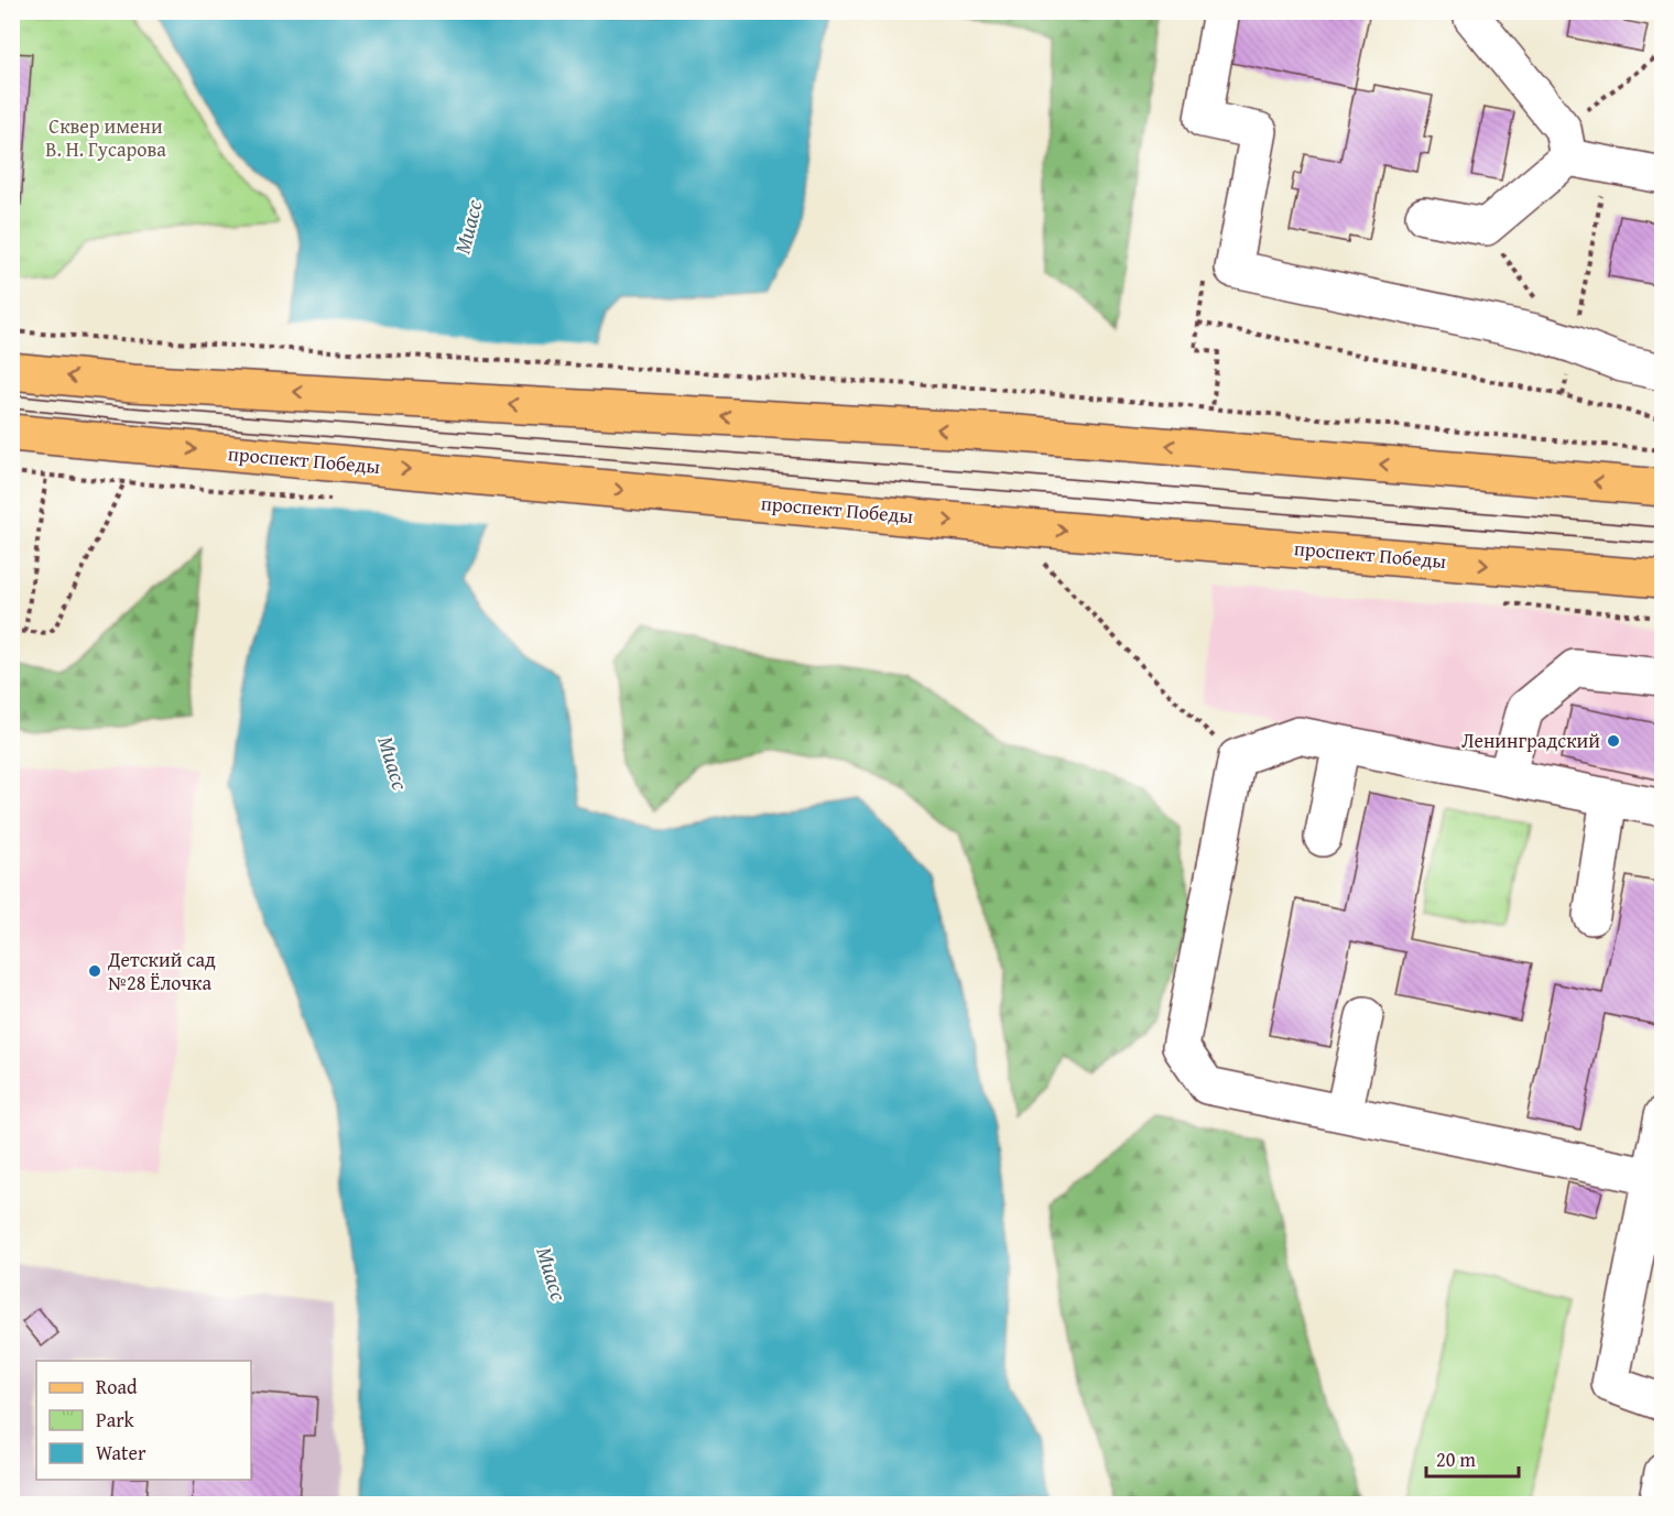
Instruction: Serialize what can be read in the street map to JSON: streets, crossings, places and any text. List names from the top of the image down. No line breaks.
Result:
{"streets":{"main road":["проспект Победы"]},"water":["Миасс"],"parks":["Сквер имени В. Н. Гусарова"],"places":["Ленинградский","Детский сад №28 Ёлочка"],"legend":["Road","Park","Water"],"scale_bar":"20 m"}
